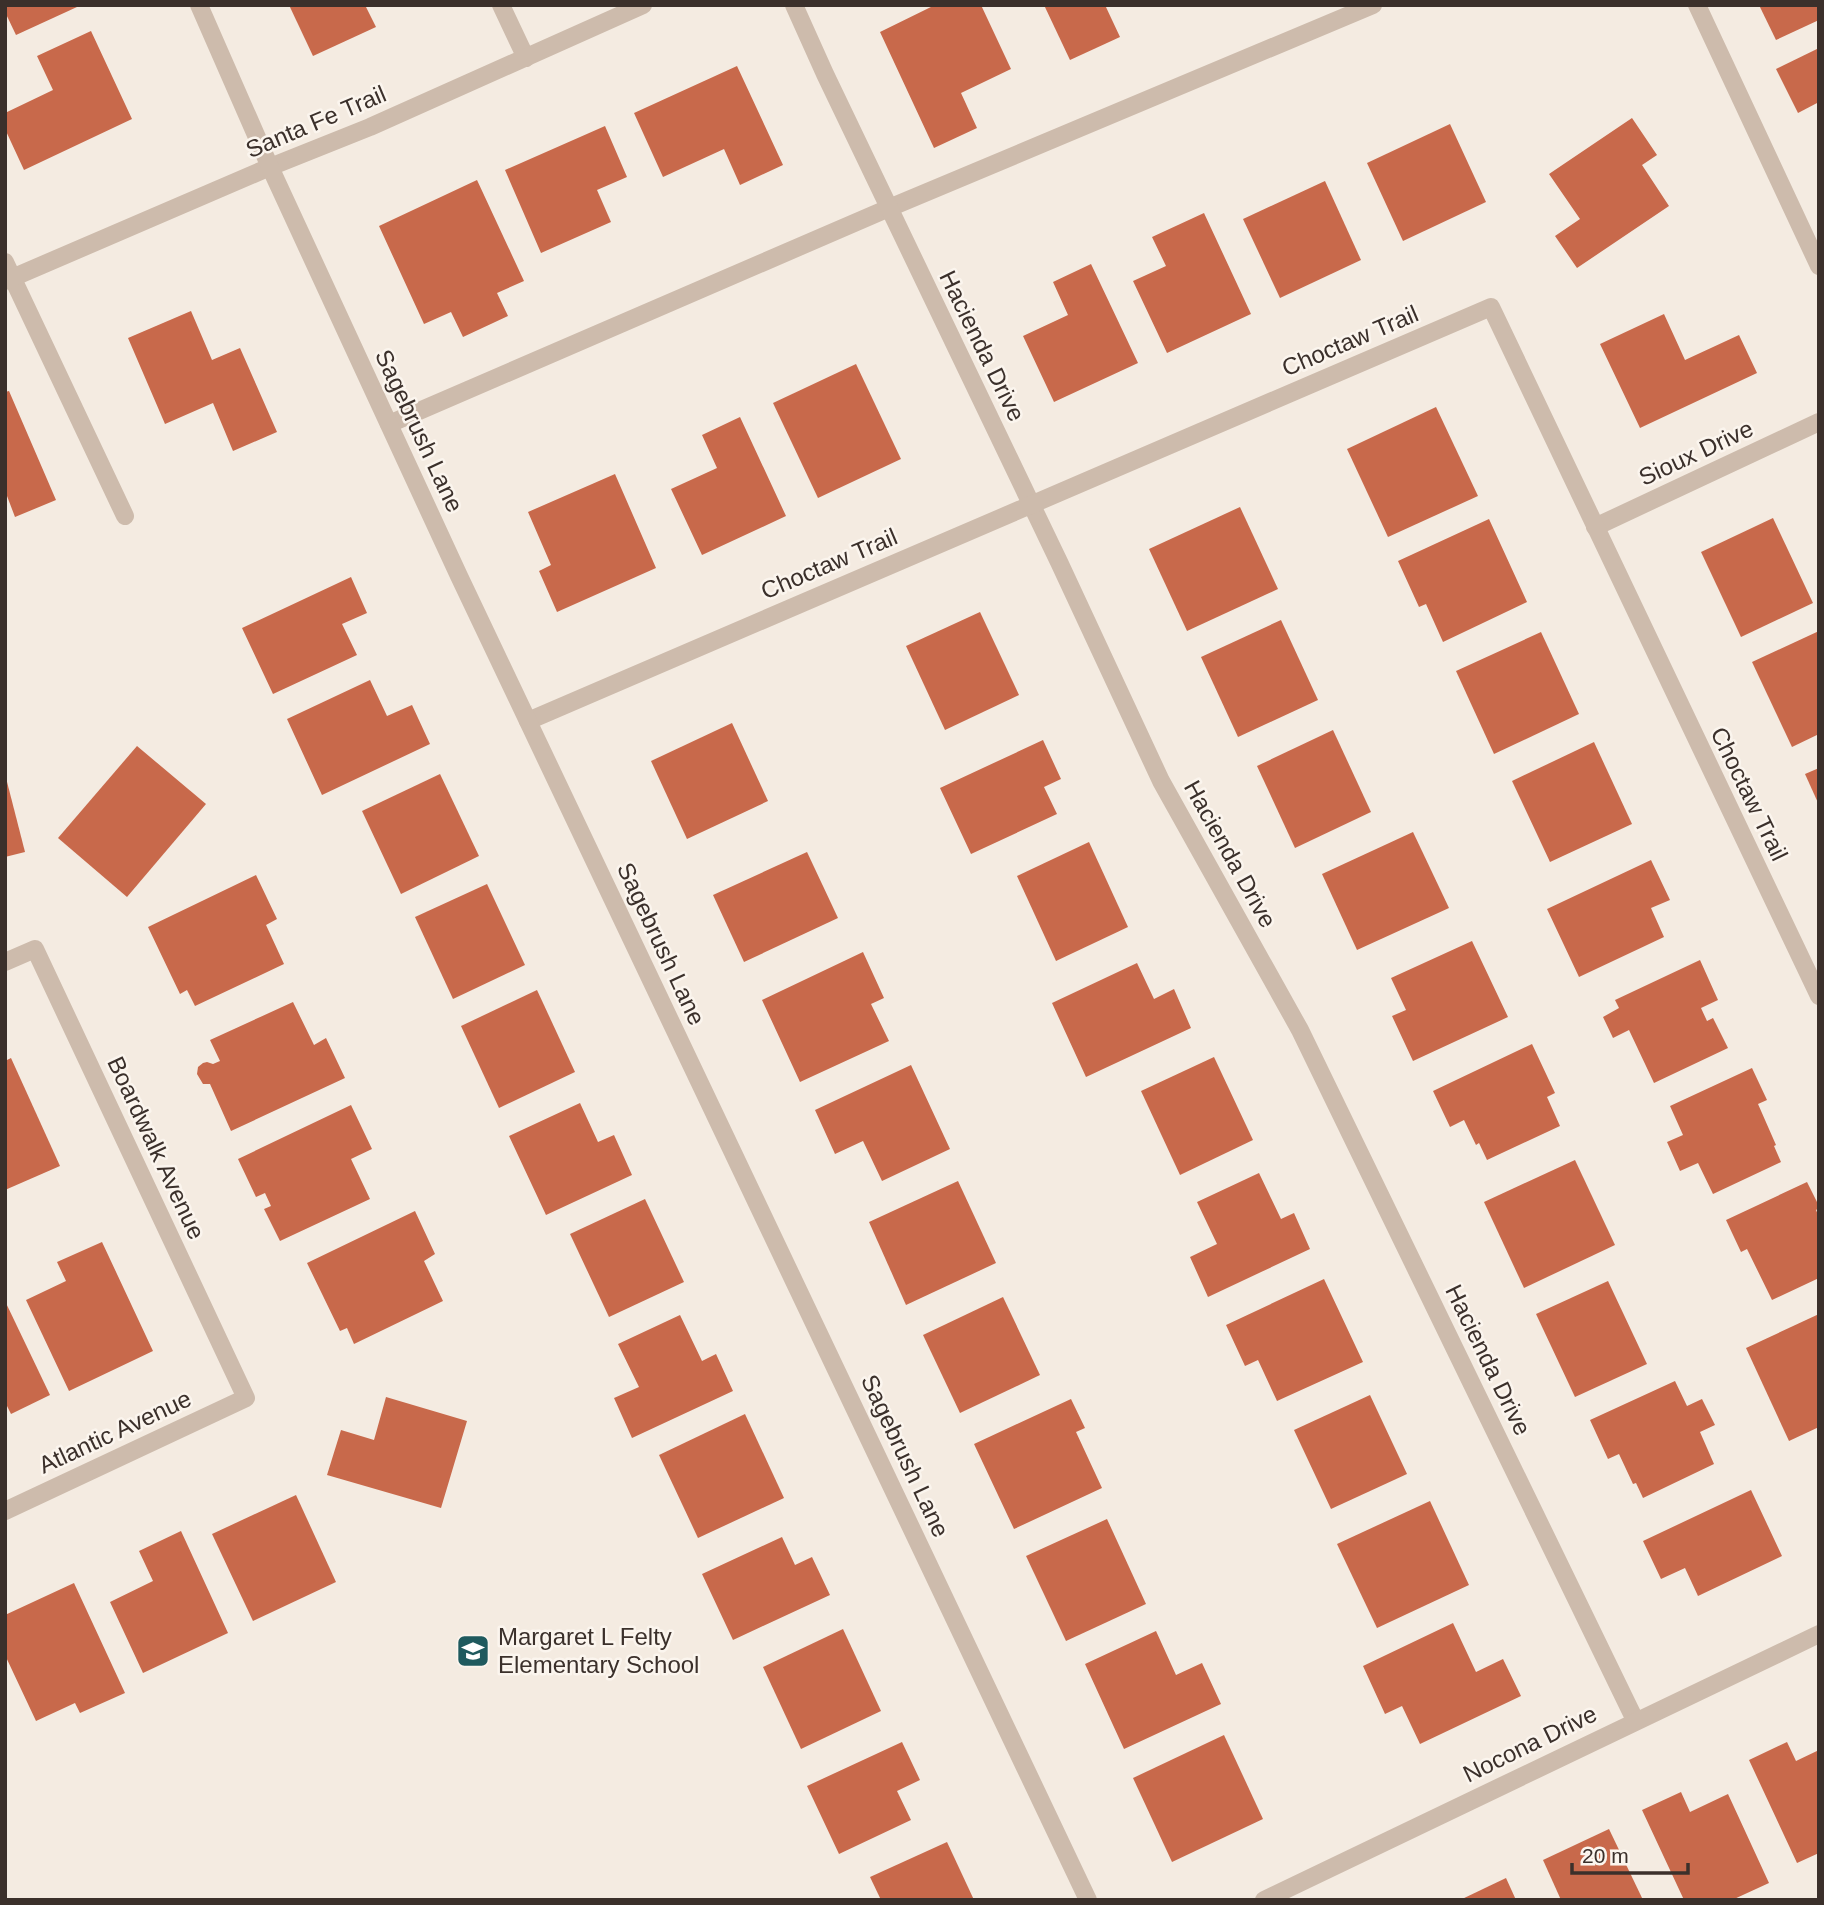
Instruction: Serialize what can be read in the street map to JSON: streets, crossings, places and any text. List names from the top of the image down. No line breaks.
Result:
{"streets":{"street":["Santa Fe Trail","Choctaw Trail","Hacienda Drive","Sagebrush Lane","Sioux Drive","Boardwalk Avenue","Atlantic Avenue","Nocona Drive"]},"crossings":[["Santa Fe Trail","Sagebrush Lane"],["Choctaw Trail","Hacienda Drive"],["Choctaw Trail","Sagebrush Lane"],["Choctaw Trail","Sioux Drive"],["Hacienda Drive","Nocona Drive"],["Boardwalk Avenue","Atlantic Avenue"]],"places":{"school or university":["Margaret L Felty Elementary School"]},"scale_bar":"20 m"}
